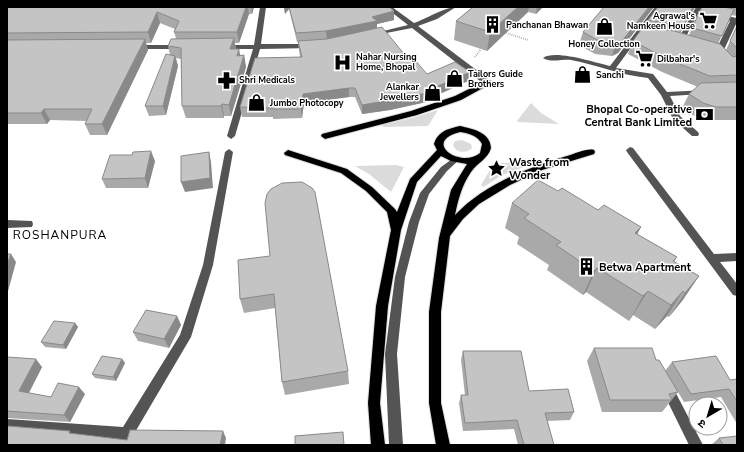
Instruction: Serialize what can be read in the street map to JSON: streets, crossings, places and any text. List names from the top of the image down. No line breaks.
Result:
{"districts":["ROSHANPURA"],"places":{"supermarket":["Agrawal's Namkeen House","Dilbahar's"],"building":["Panchanan Bhawan","Betwa Apartment"],"shop":["Honey Collection","Sanchi","Tailors Guide Brothers","Alankar Jewellers","Jumbo Photocopy"],"hospital":["Nahar Nursing Home, Bhopal"],"pharmacy":["Shri Medicals"],"bank":["Bhopal Co-operative Central Bank Limited"],"place":["Waste from Wonder"]},"north":"bottom left"}
